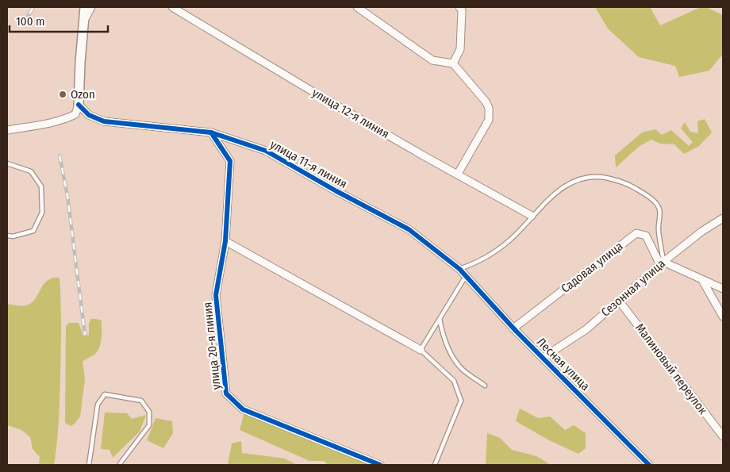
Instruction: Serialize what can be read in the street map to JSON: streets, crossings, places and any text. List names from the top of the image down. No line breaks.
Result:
{"streets":{"street":["улица 12-я линия","улица 11-я линия","Садовая улица","Сезонная улица","улица 20-я линия","Лесная улица","Малиновый переулок"]},"crossings":[["улица 11-я линия","улица 20-я линия"],["улица 11-я линия","Лесная улица"],["Садовая улица","Сезонная улица"],["Садовая улица","Лесная улица"],["Сезонная улица","Лесная улица"],["Сезонная улица","Малиновый переулок"]],"places":["Ozon"],"scale_bar":"100 m"}
